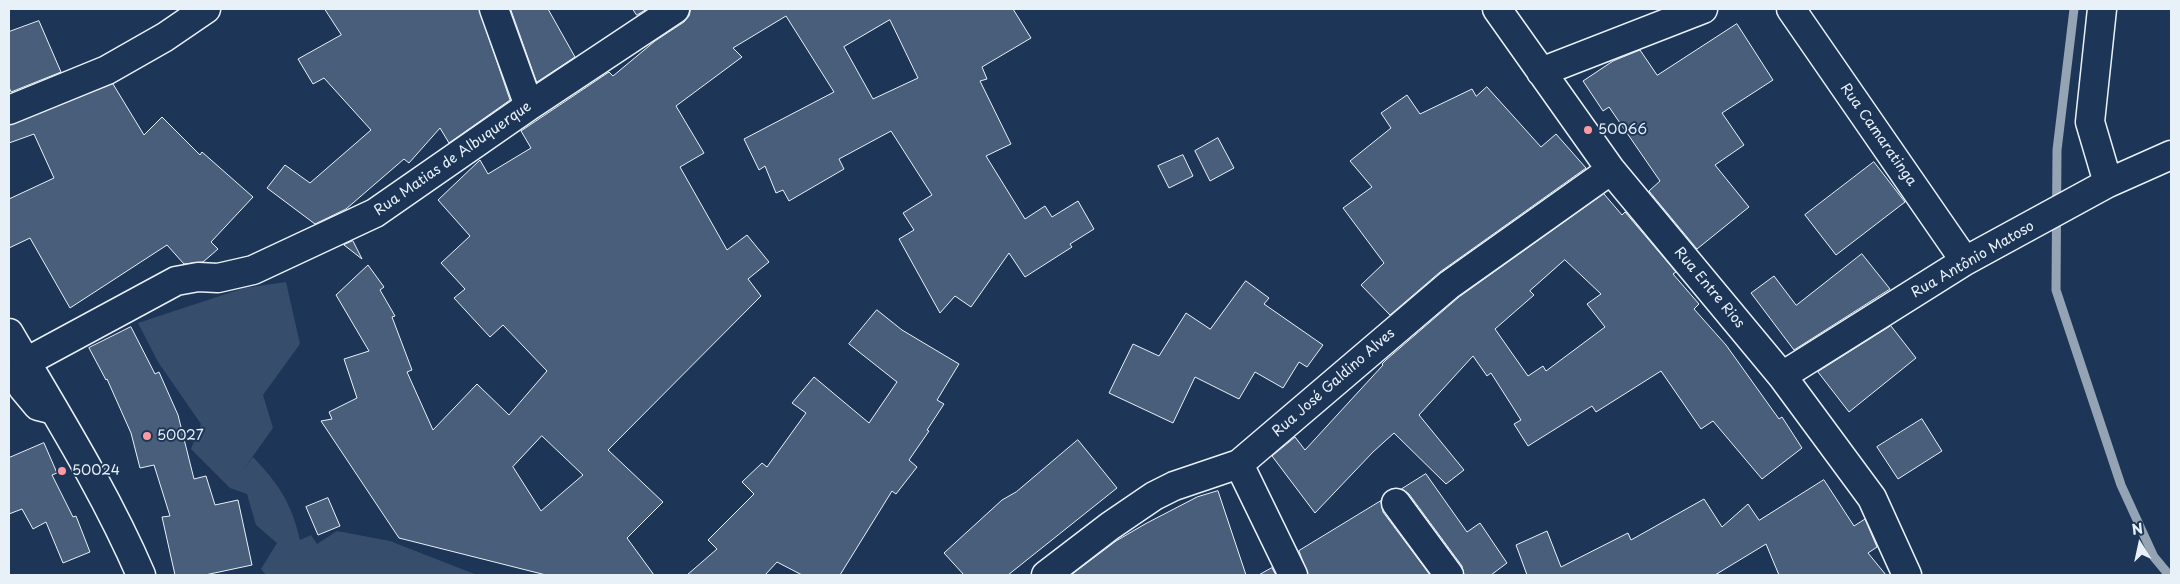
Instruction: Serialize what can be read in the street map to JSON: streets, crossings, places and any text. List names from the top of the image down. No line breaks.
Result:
{"streets":{"street":["Rua Camaratinga","Rua Matias de Albuquerque","Rua Antônio Matoso","Rua Entre Rios","Rua José Galdino Alves"]},"crossings":[["Rua Camaratinga","Rua Antônio Matoso"],["Rua Antônio Matoso","Rua Entre Rios"],["Rua Entre Rios","Rua José Galdino Alves"]],"places":["50066","50027","50024"],"north":"top"}
